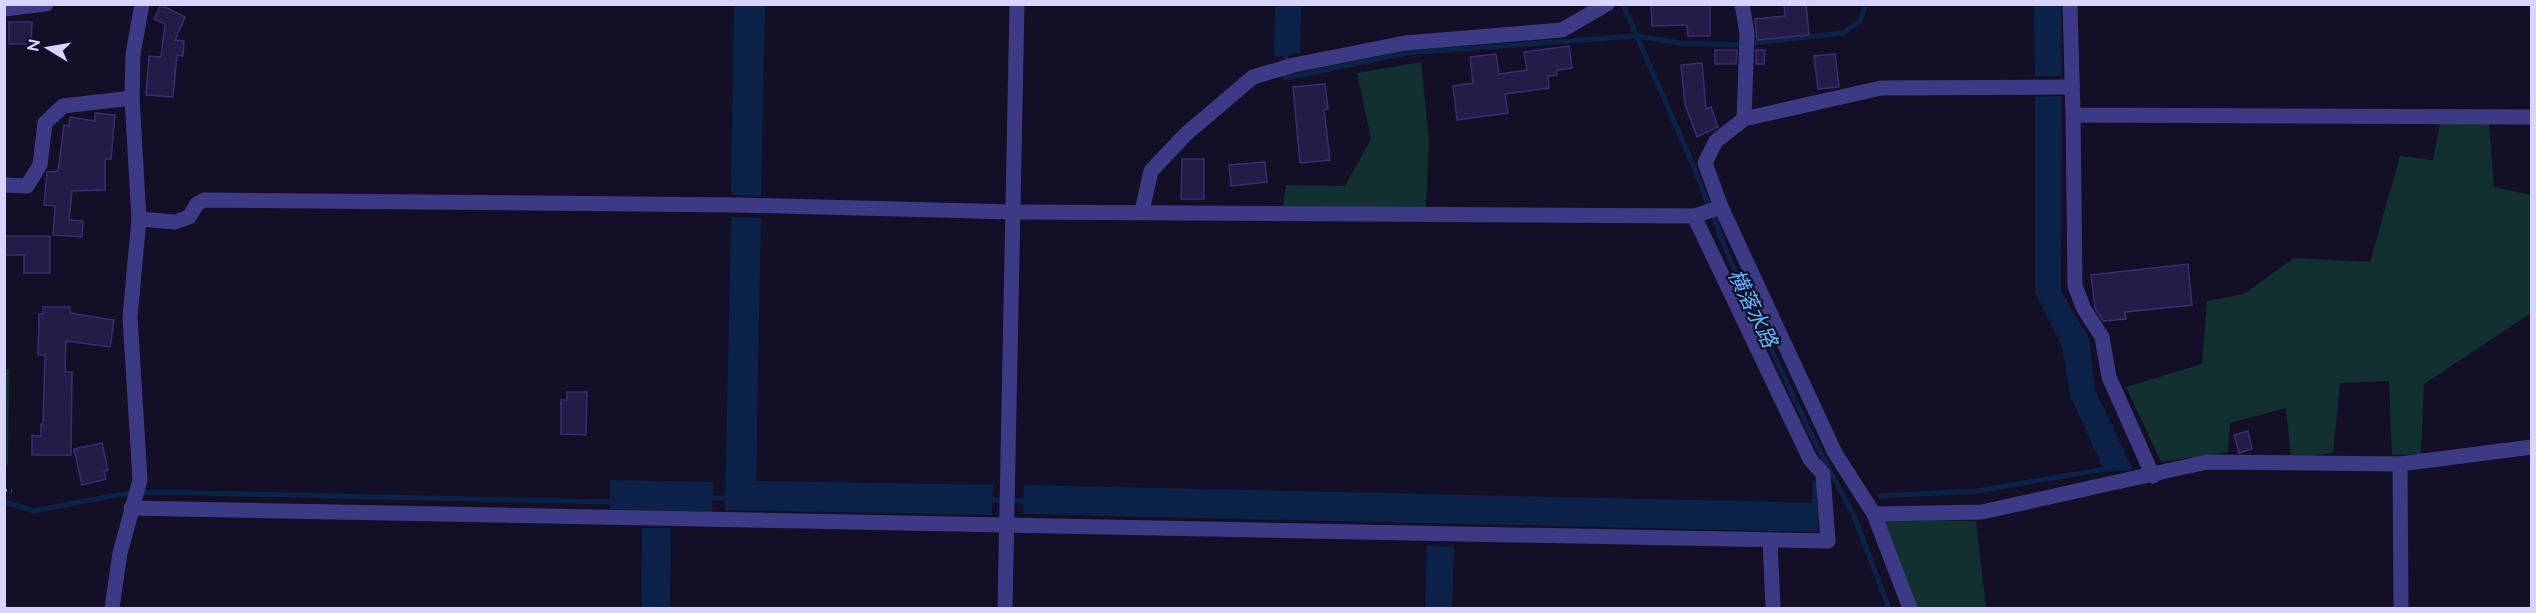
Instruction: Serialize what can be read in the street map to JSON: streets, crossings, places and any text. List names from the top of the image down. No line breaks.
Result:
{"water":["横落水路"],"north":"left"}
